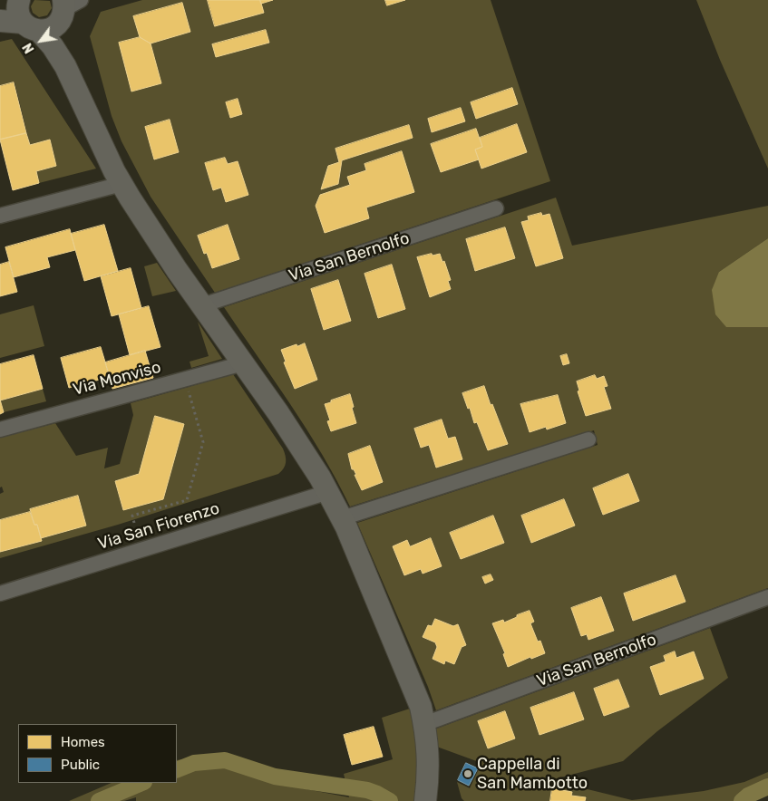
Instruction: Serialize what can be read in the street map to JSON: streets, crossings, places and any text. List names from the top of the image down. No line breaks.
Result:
{"streets":{"street":["Via San Bernolfo","Via Monviso","Via San Fiorenzo"]},"places":["Cappella di San Mambotto"],"legend":["Homes","Public"],"north":"bottom left"}
